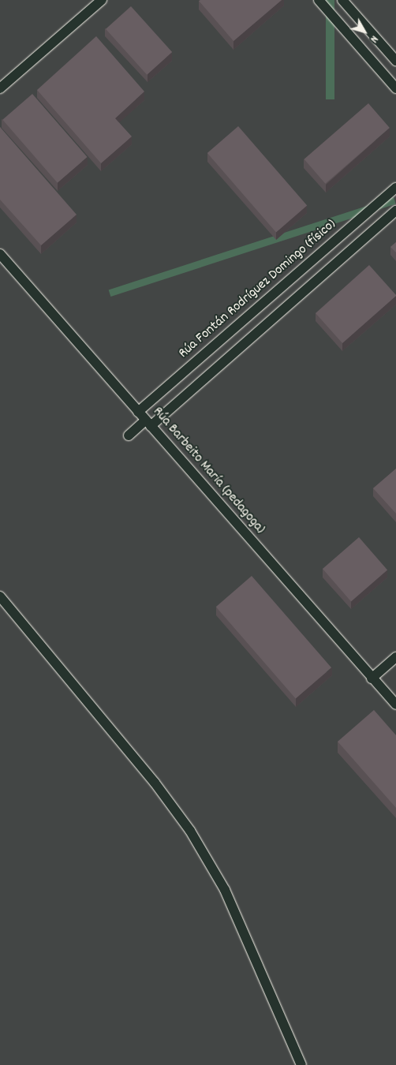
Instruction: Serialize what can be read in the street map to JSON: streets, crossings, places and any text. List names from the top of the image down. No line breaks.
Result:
{"streets":{"street":["Rúa Fontán Rodríguez Domingo (físico)","Rúa Barbeito María (pedagoga)"]},"crossings":[["Rúa Fontán Rodríguez Domingo (físico)","Rúa Barbeito María (pedagoga)"]],"north":"bottom right"}
